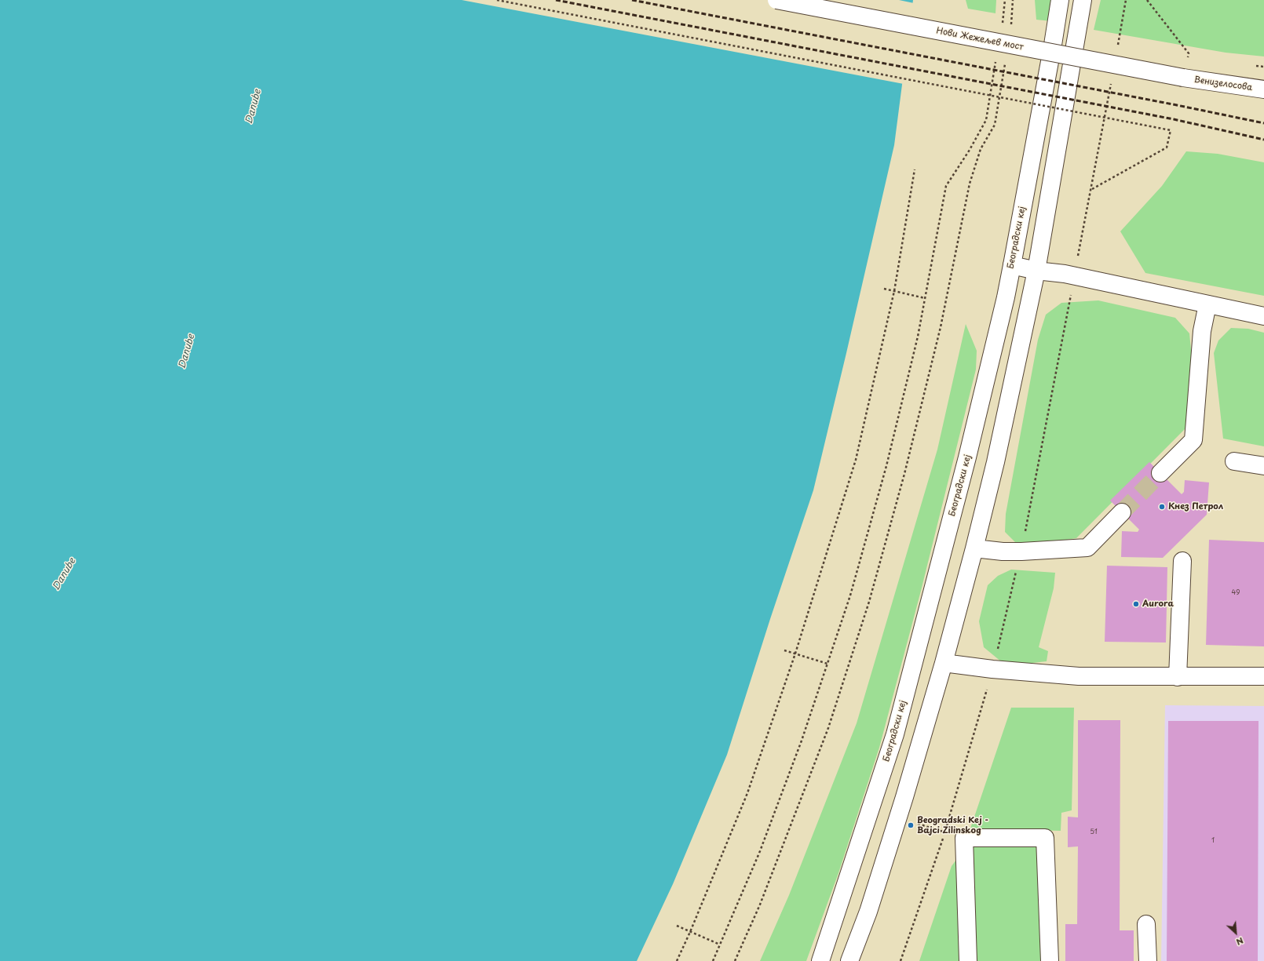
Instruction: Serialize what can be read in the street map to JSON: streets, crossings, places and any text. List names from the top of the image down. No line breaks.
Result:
{"streets":{"street":["Нови Жежељев мост","Венизелосова","Београдски кеј"]},"crossings":[["Нови Жежељев мост","Венизелосова"]],"water":["Danube"],"places":["Кнез Петрол","Aurora","Beogradski Kej - Bajci Zilinskog"],"house_numbers":["49","51","1"],"north":"bottom right"}
